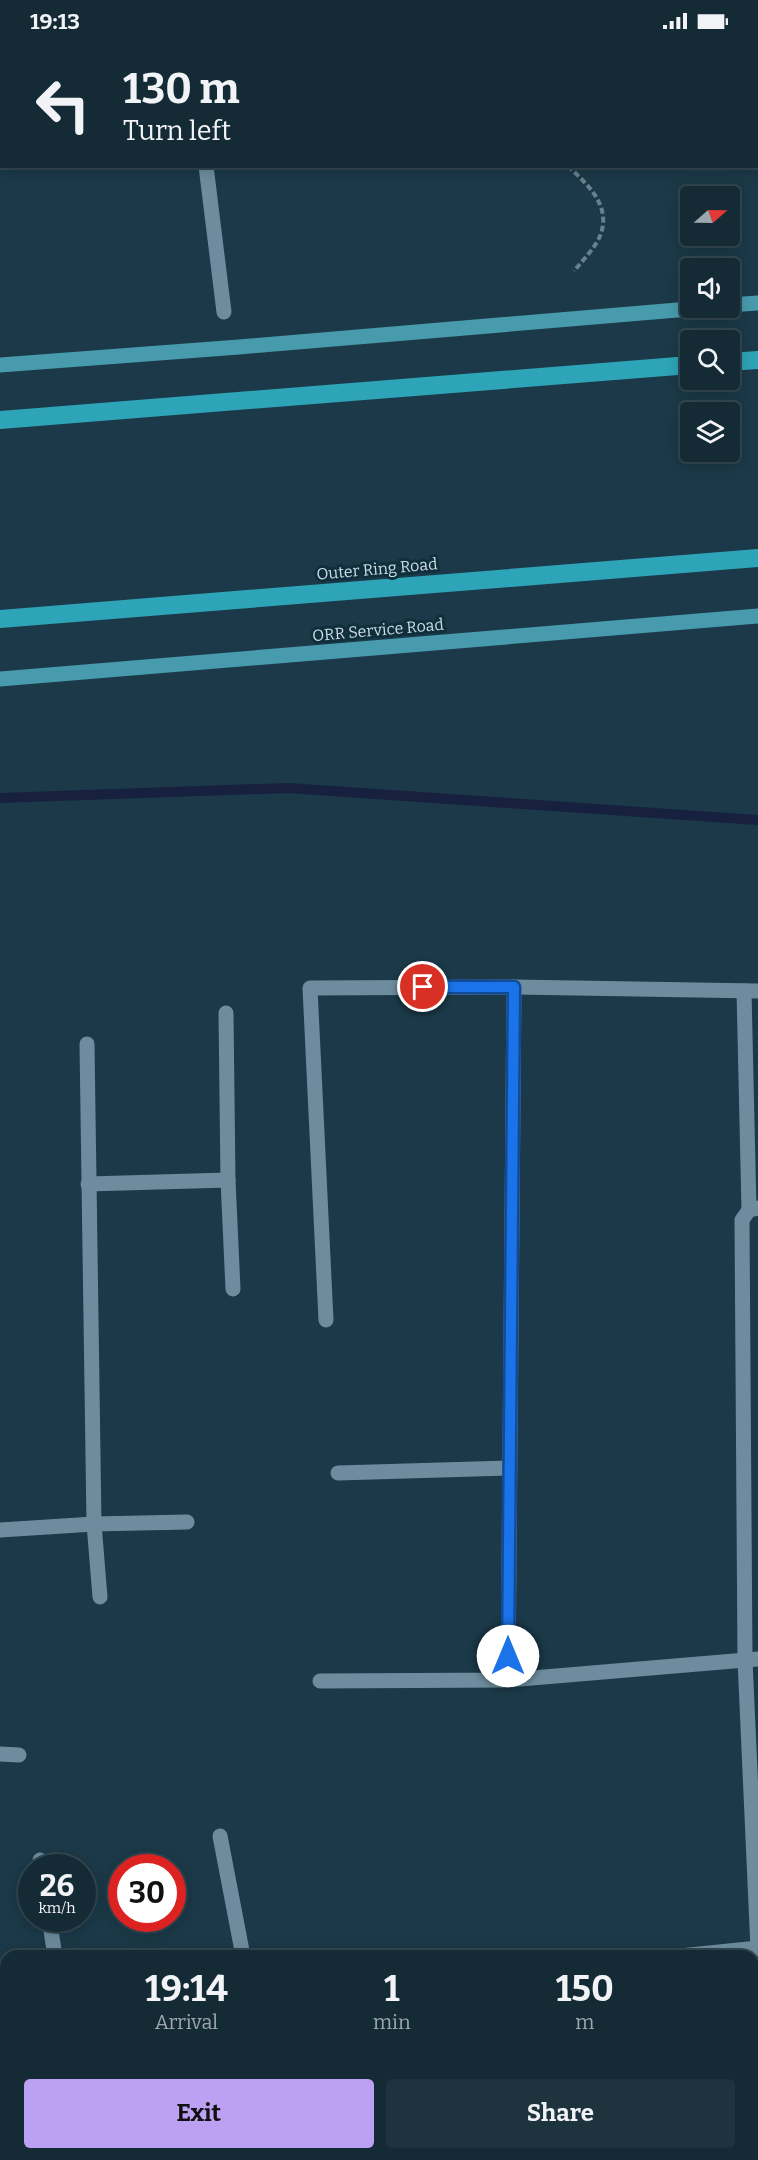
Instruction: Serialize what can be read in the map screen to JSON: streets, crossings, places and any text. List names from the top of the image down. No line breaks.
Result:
{"streets":{"highway":["Outer Ring Road"],"main road":["ORR Service Road"]},"north":"right","page":{"status":"19:13","turn":["130 m","Turn left"],"speed":"26 km/h","limit":"30","eta":["19:14","Arrival","1","min","150","m"],"buttons":["Exit","Share"]}}
